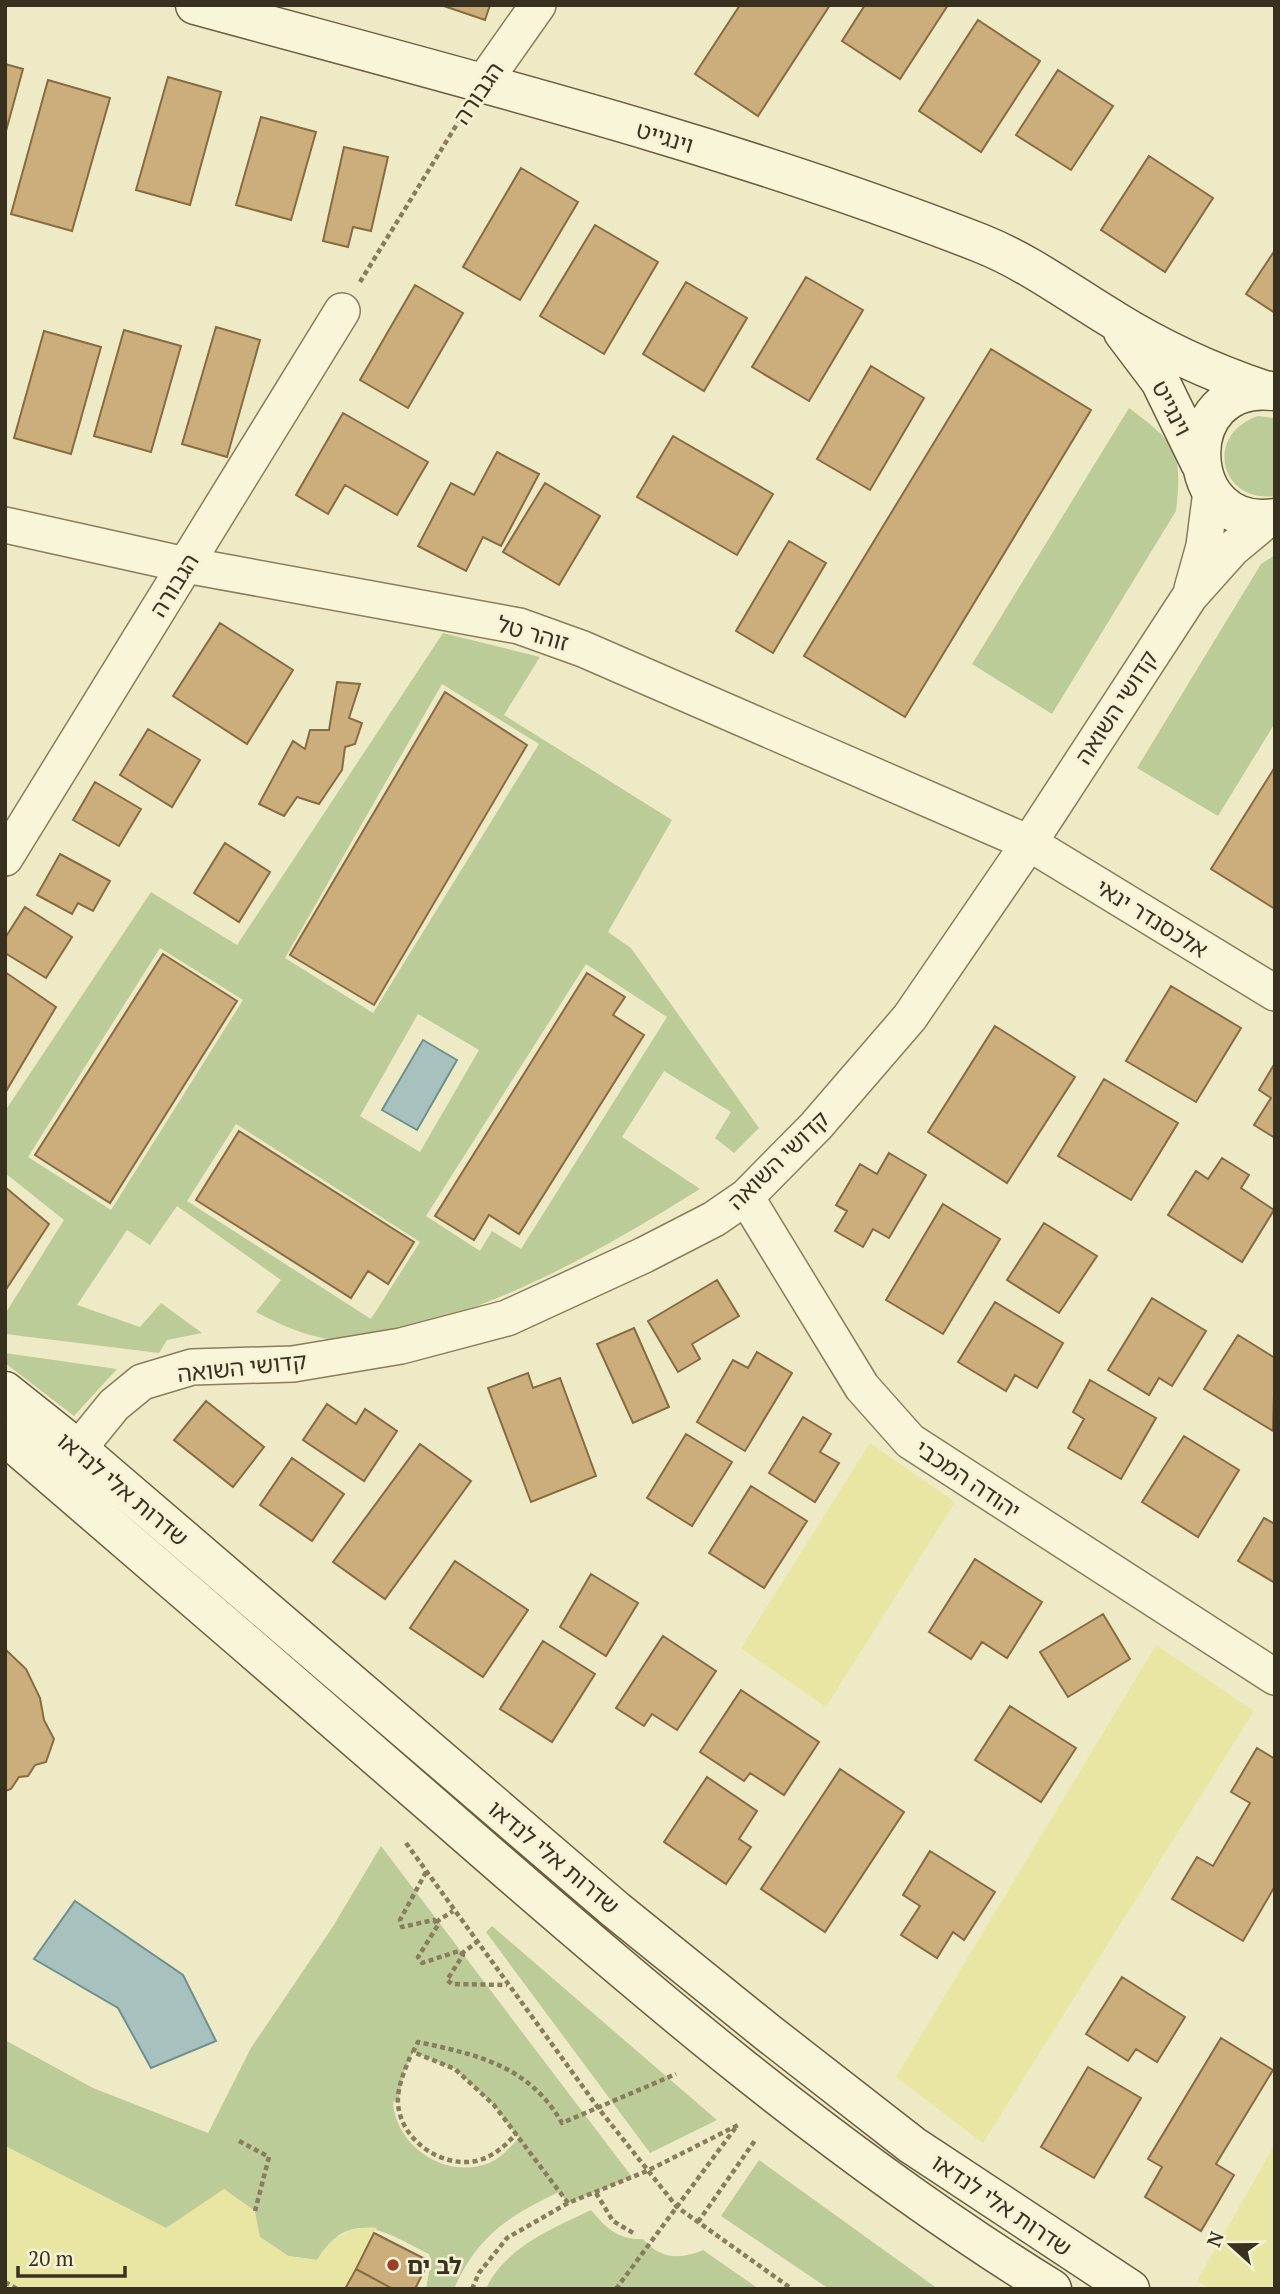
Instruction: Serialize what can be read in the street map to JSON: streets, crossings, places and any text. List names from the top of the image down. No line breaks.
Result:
{"streets":{"street":["הגבורה","וינגייט","זוהר טל","קדושי השואה","אלכסנדר ינאי","יהודה המכבי","שדרות אלי לנדאו"]},"crossings":[["הגבורה","וינגייט"],["הגבורה","זוהר טל"],["וינגייט","קדושי השואה"],["זוהר טל","קדושי השואה"],["זוהר טל","אלכסנדר ינאי"],["קדושי השואה","אלכסנדר ינאי"],["קדושי השואה","יהודה המכבי"],["קדושי השואה","שדרות אלי לנדאו"]],"places":["לב ים"],"scale_bar":"20 m","north":"left"}
